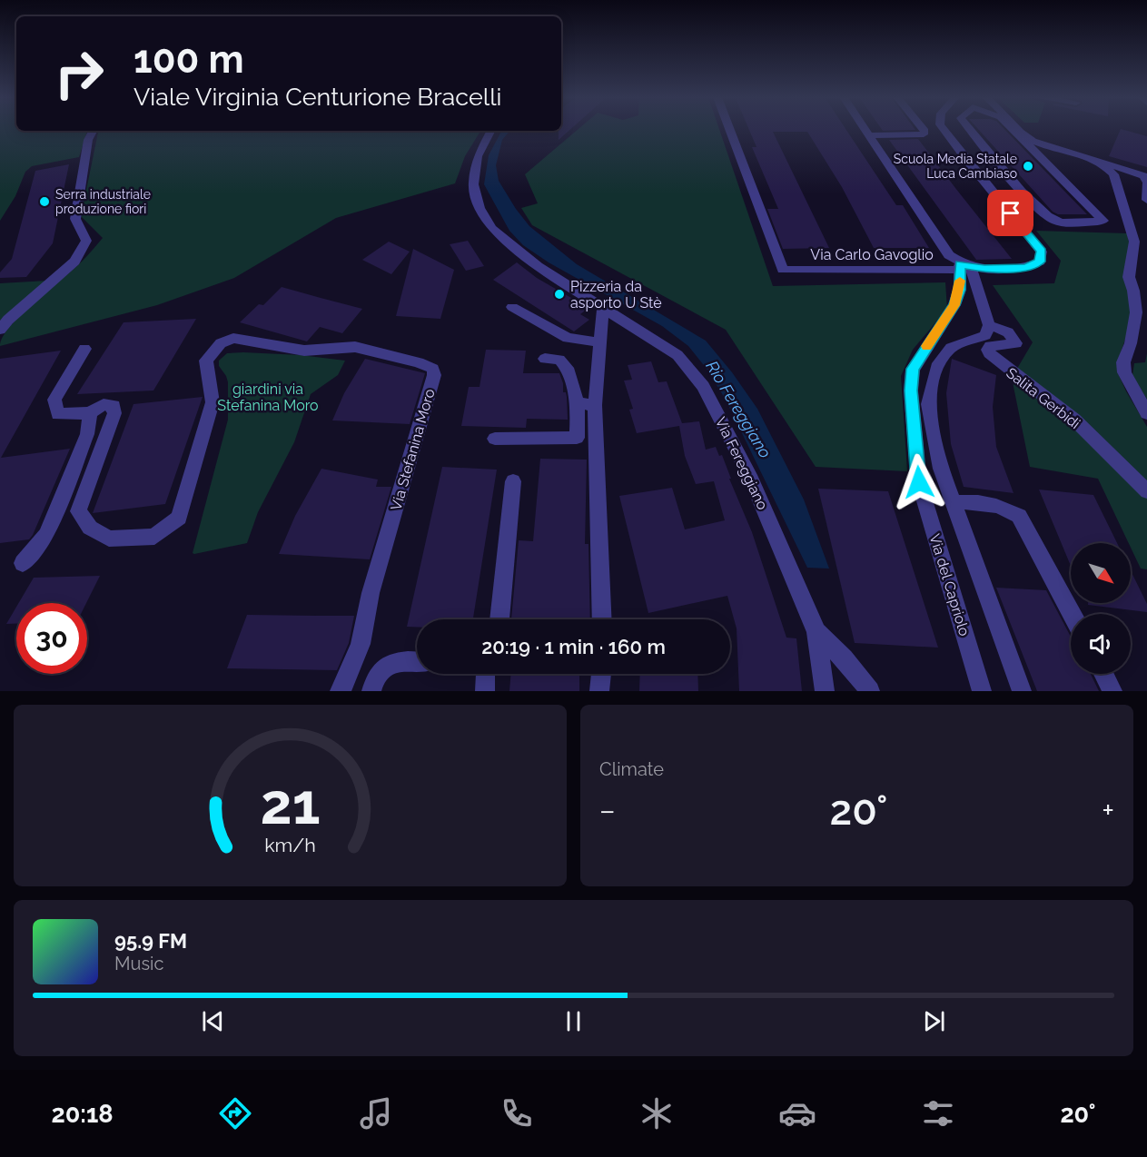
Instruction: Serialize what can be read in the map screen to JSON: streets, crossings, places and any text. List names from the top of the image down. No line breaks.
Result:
{"streets":{"street":["Via Carlo Gavoglio","Salita Gerbidi","Via Stefanina Moro","Via Fereggiano","Via del Capriolo"]},"crossings":[["Via Carlo Gavoglio","Via del Capriolo"],["Salita Gerbidi","Via del Capriolo"]],"water":["Rio Fereggiano"],"parks":["giardini via Stefanina Moro"],"places":["Scuola Media Statale Luca Cambiaso","Serra industriale produzione fiori","Pizzeria da asporto U Stè"],"north":"bottom right","page":{"turn":["100 m","Viale Virginia Centurione Bracelli"],"limit":"30","trip":"20:19 · 1 min · 160 m","tile":"Climate","heat":["−","20°","+"],"song":["95.9 FM","Music"],"tabs":["20:18","20°"],"gauge":["21","km/h"]}}
